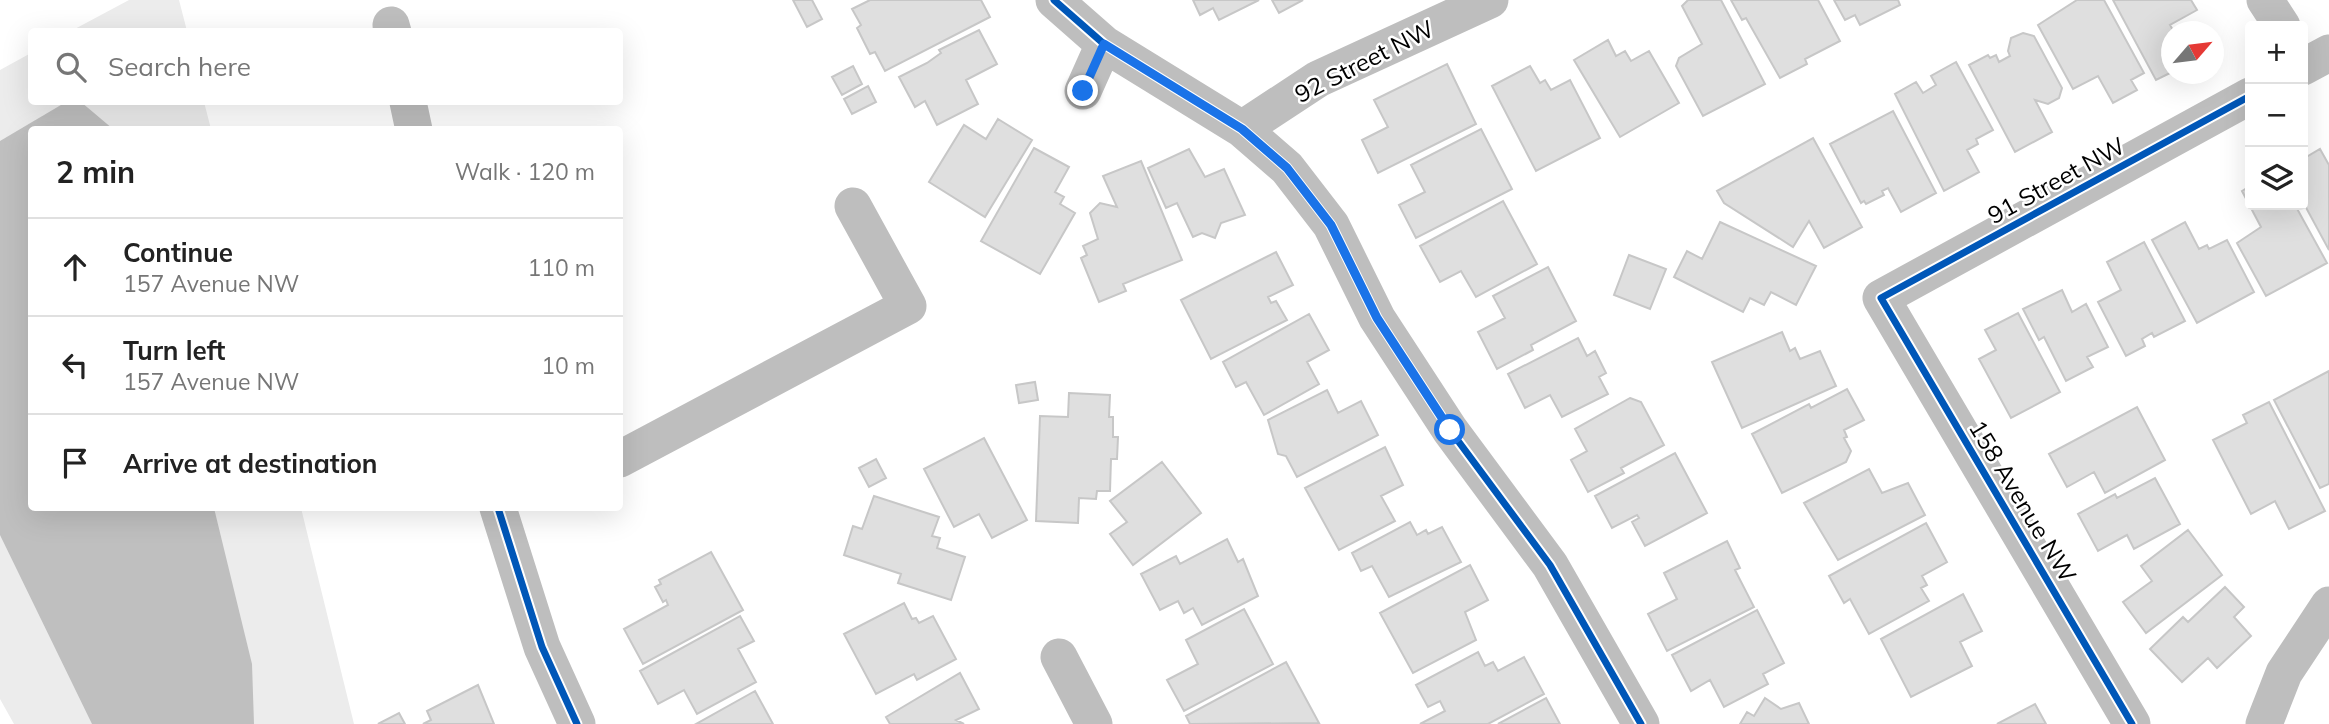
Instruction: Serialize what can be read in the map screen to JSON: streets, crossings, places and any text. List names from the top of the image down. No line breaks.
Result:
{"streets":{"street":["92 Street NW","91 Street NW","158 Avenue NW"]},"crossings":[["91 Street NW","158 Avenue NW"]],"north":"top right","page":{"map_buttons":["+","−"],"search":"Search here","heading":["2 min","Walk · 120 m"],"list":[["Continue","157 Avenue NW","110 m"],["Turn left","157 Avenue NW","10 m"],"Arrive at destination"]}}
